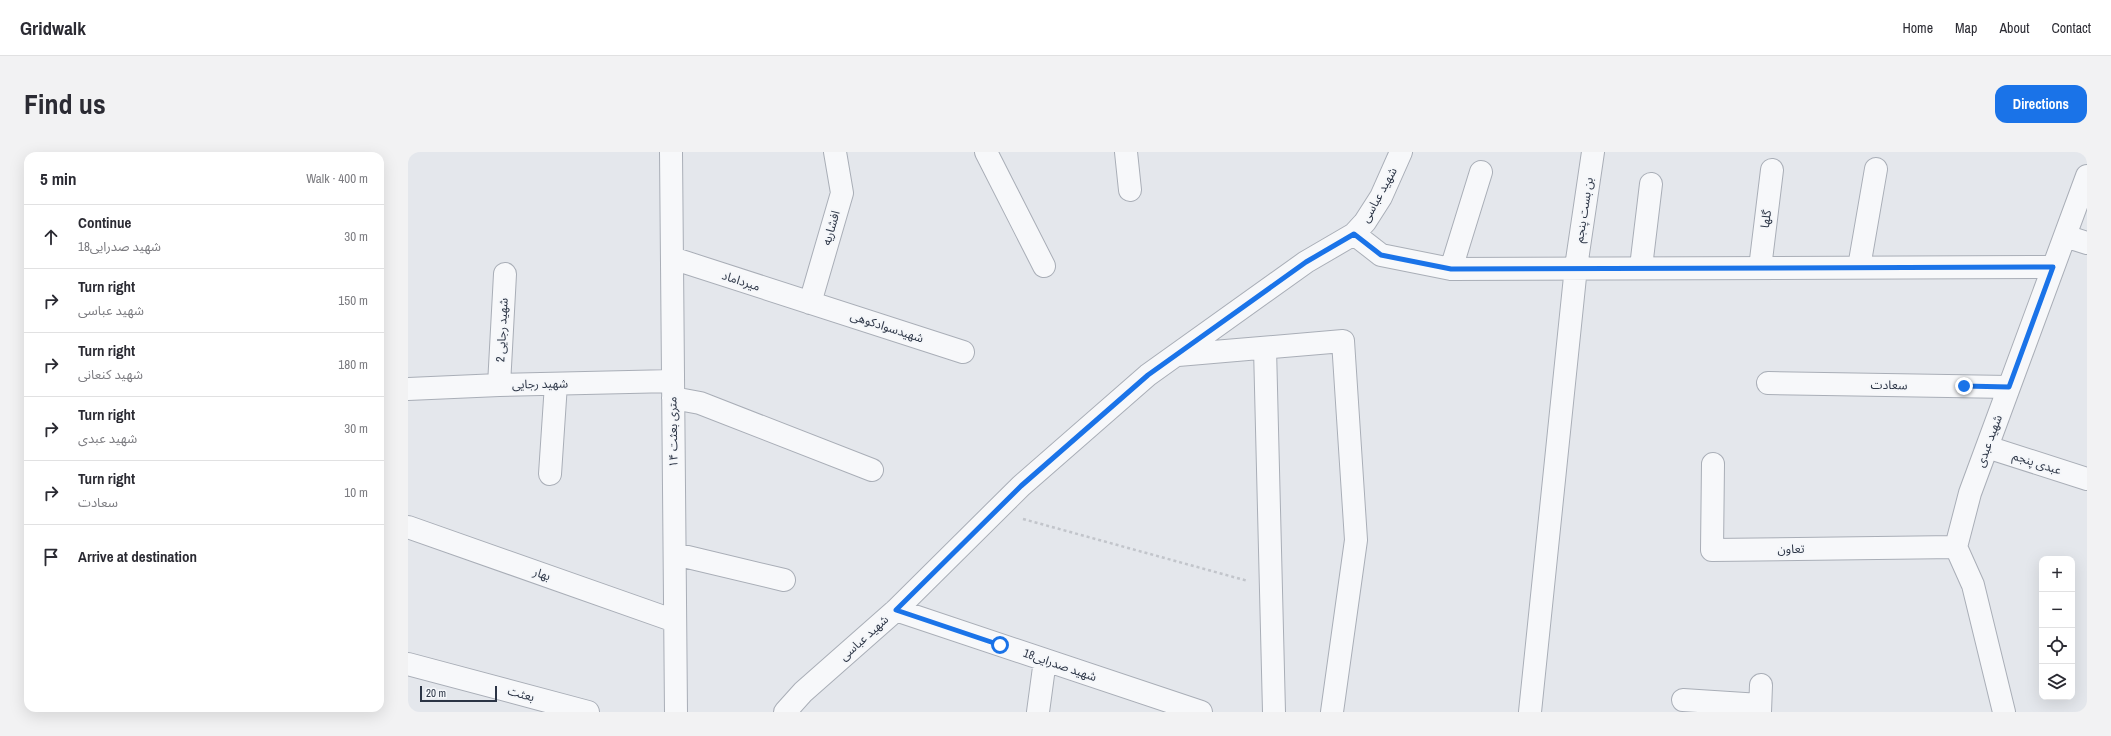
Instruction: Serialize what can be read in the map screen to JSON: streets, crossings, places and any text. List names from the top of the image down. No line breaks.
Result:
{"streets":{"street":["شهید عباسی","بن بست پنجم","گلها","افشاریه","میرداماد","شهیدسوادکوهی","شهید رجایی 2","شهید رجایی","سعادت","۱۴ متری بعثت","شهید عبدی","عبدی پنجم","تعاون","بهار","شهید صدرایی18","بعثت"]},"crossings":[["شهید عباسی","شهید صدرایی18"],["افشاریه","میرداماد"],["افشاریه","شهیدسوادکوهی"],["میرداماد","شهیدسوادکوهی"],["میرداماد","۱۴ متری بعثت"],["شهید رجایی 2","شهید رجایی"],["شهید رجایی","۱۴ متری بعثت"],["سعادت","شهید عبدی"],["۱۴ متری بعثت","بهار"],["شهید عبدی","عبدی پنجم"],["شهید عبدی","تعاون"]],"scale_bar":"20 m","page":{"header":"Gridwalk","nav":["Home","Map","About","Contact"],"title":"Find us","buttons":"Directions","heading":["5 min","Walk · 400 m"],"list":[["Continue","شهید صدرایی18","30 m"],["Turn right","شهید عباسی","150 m"],["Turn right","شهید کنعانی","180 m"],["Turn right","شهید عبدی","30 m"],["Turn right","سعادت","10 m"],"Arrive at destination"],"map_buttons":["+","−"],"scale":"20 m"}}
